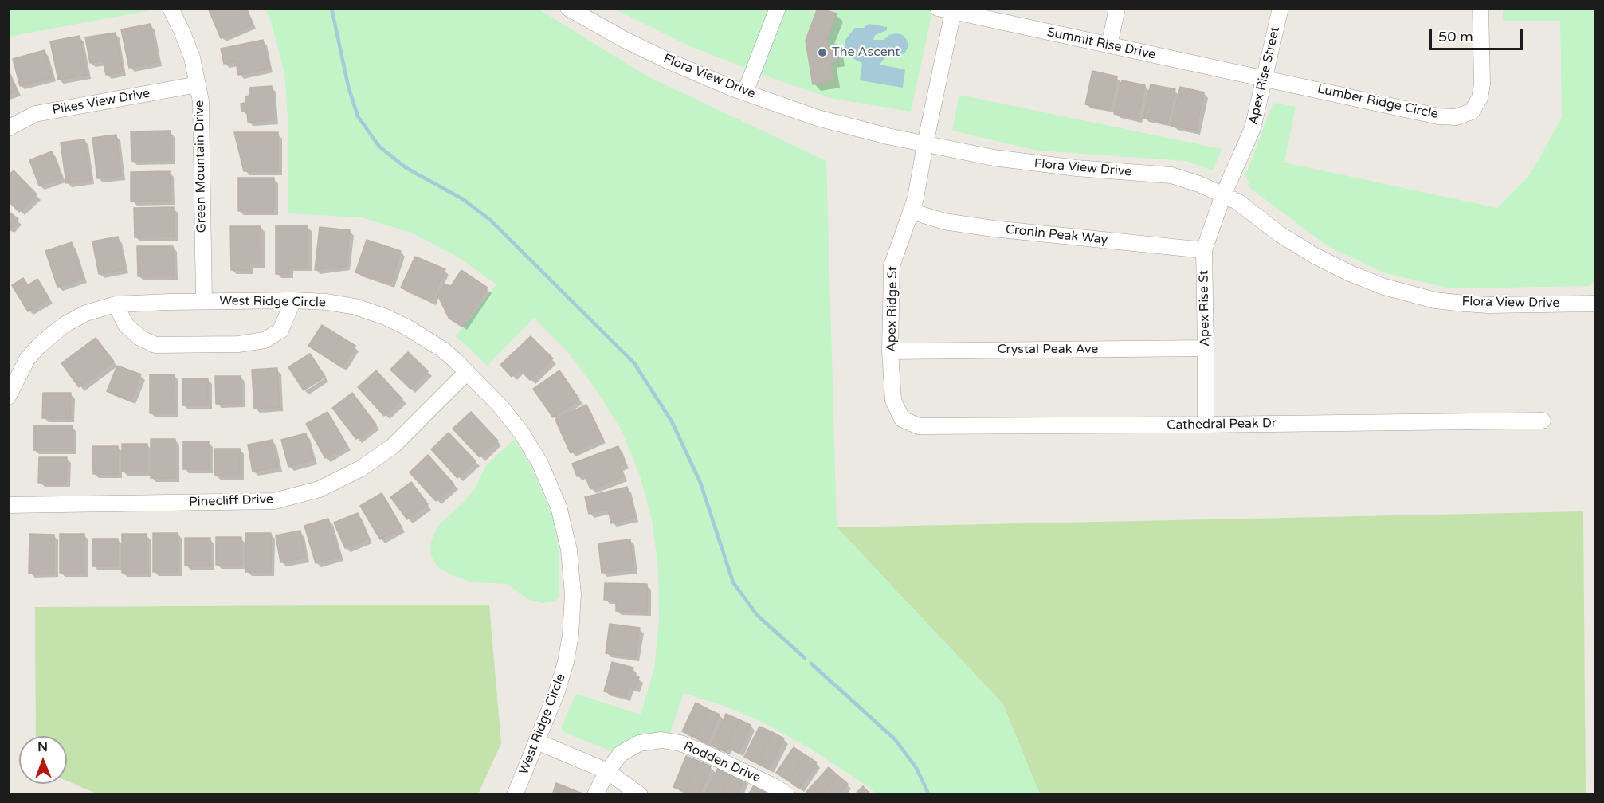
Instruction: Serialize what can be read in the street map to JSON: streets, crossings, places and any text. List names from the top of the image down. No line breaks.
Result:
{"streets":{"street":["Summit Rise Drive","Apex Rise Street","Flora View Drive","Pikes View Drive","Lumber Ridge Circle","Green Mountain Drive","Cronin Peak Way","West Ridge Circle","Apex Rise St","Apex Ridge St","Crystal Peak Ave","Cathedral Peak Dr","Pinecliff Drive","Rodden Drive"]},"crossings":[["Summit Rise Drive","Apex Rise Street"],["Summit Rise Drive","Lumber Ridge Circle"],["Summit Rise Drive","Apex Ridge St"],["Apex Rise Street","Flora View Drive"],["Apex Rise Street","Lumber Ridge Circle"],["Apex Rise Street","Apex Rise St"],["Flora View Drive","Apex Rise St"],["Flora View Drive","Apex Ridge St"],["Pikes View Drive","Green Mountain Drive"],["Green Mountain Drive","West Ridge Circle"],["Cronin Peak Way","Apex Rise St"],["Cronin Peak Way","Apex Ridge St"],["West Ridge Circle","Pinecliff Drive"],["Apex Rise St","Crystal Peak Ave"],["Apex Rise St","Cathedral Peak Dr"],["Apex Ridge St","Crystal Peak Ave"],["Apex Ridge St","Cathedral Peak Dr"]],"places":["The Ascent"],"scale_bar":"50 m","north":"top"}
